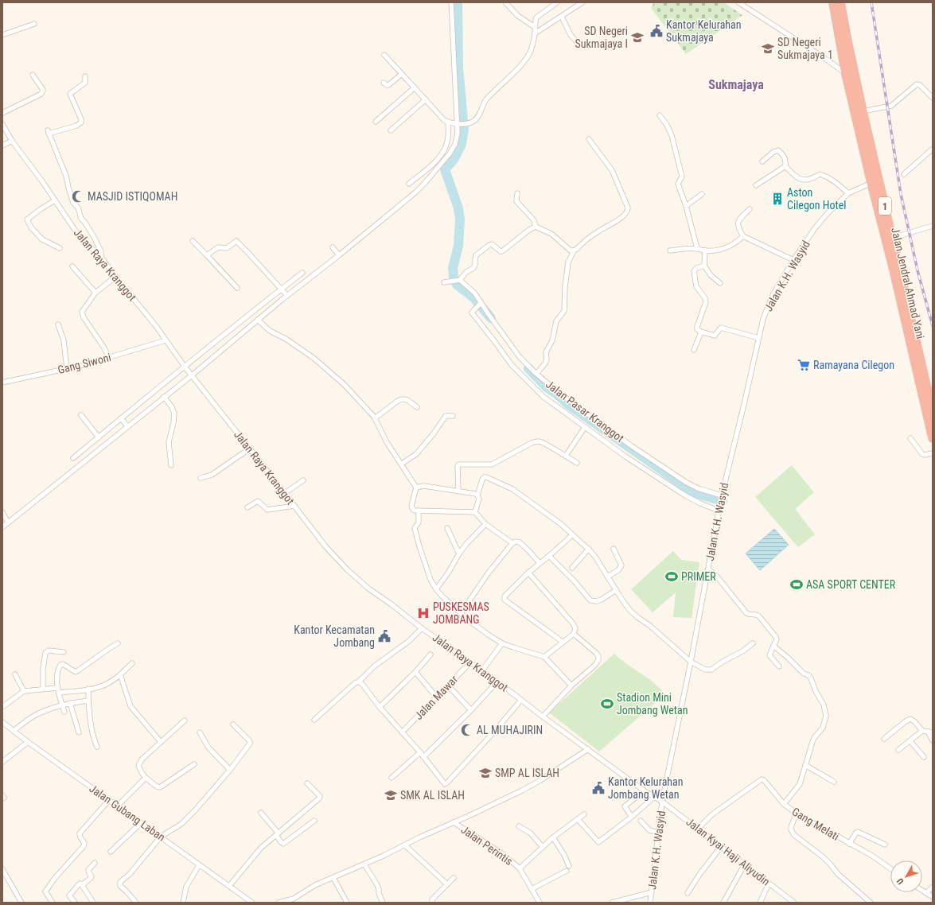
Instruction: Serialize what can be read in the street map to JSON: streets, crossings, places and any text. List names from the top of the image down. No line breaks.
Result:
{"streets":{"highway":["1","Jalan Jendral Ahmad Yani"],"street":["Jalan Raya Kranggot","Jalan K.H. Wasyid","Gang Siwoni","Jalan Pasar Kranggot","Jalan Mawar","Jalan Gubang Laban","Gang Melati","Jalan Perintis","Jalan Kyai Haji Aliyudin"]},"crossings":[["Jalan Raya Kranggot","Gang Siwoni"],["Jalan Raya Kranggot","Jalan Mawar"],["Jalan Raya Kranggot","Jalan Kyai Haji Aliyudin"],["Jalan K.H. Wasyid","Jalan Jendral Ahmad Yani"],["Jalan K.H. Wasyid","Jalan Pasar Kranggot"],["Jalan K.H. Wasyid","Jalan Kyai Haji Aliyudin"],["Gang Melati","Jalan Kyai Haji Aliyudin"]],"districts":["Sukmajaya"],"places":{"public building":["Kantor Kelurahan Sukmajaya","Kantor Kecamatan Jombang","Kantor Kelurahan Jombang Wetan"],"school or university":["SD Negeri Sukmajaya I","SD Negeri Sukmajaya 1","SMP AL ISLAH","SMK AL ISLAH"],"mosque":["MASJID ISTIQOMAH","AL MUHAJIRIN"],"building":["Aston Cilegon Hotel"],"supermarket":["Ramayana Cilegon"],"sports":["PRIMER","ASA SPORT CENTER","Stadion Mini Jombang Wetan"],"hospital":["PUSKESMAS JOMBANG"]},"north":"bottom left"}
